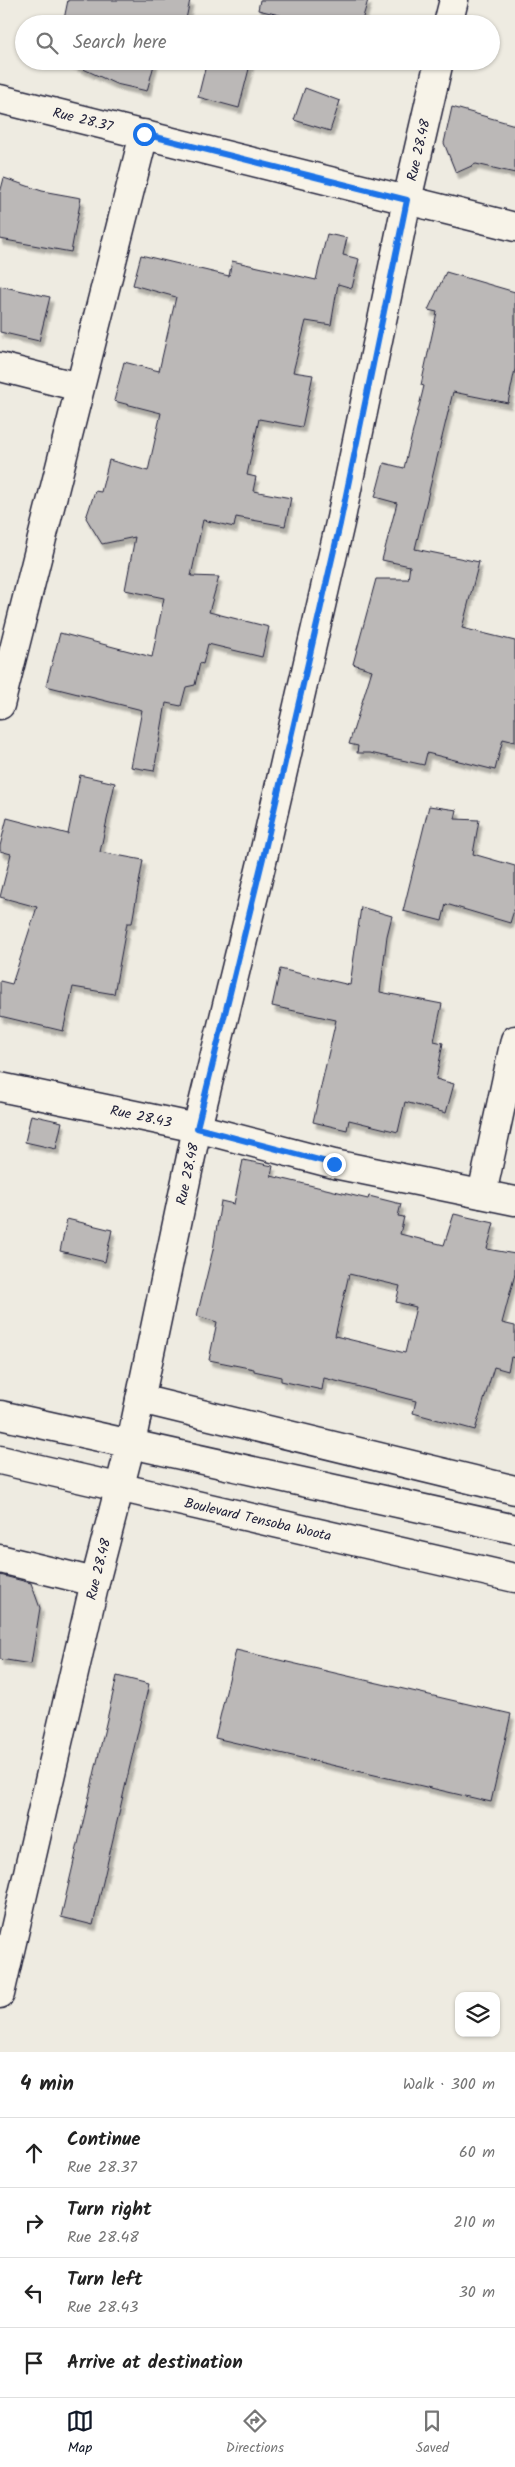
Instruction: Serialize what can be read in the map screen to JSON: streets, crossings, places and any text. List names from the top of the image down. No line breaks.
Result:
{"streets":{"street":["Rue 28.37","Rue 28.48","Rue 28.43","Boulevard Tensoba Woota"]},"crossings":[["Rue 28.37","Rue 28.48"],["Rue 28.48","Rue 28.43"],["Rue 28.48","Boulevard Tensoba Woota"]],"page":{"search":"Search here","heading":["4 min","Walk · 300 m"],"list":[["Continue","Rue 28.37","60 m"],["Turn right","Rue 28.48","210 m"],["Turn left","Rue 28.43","30 m"],"Arrive at destination"],"nav":["Map","Directions","Saved"]}}
